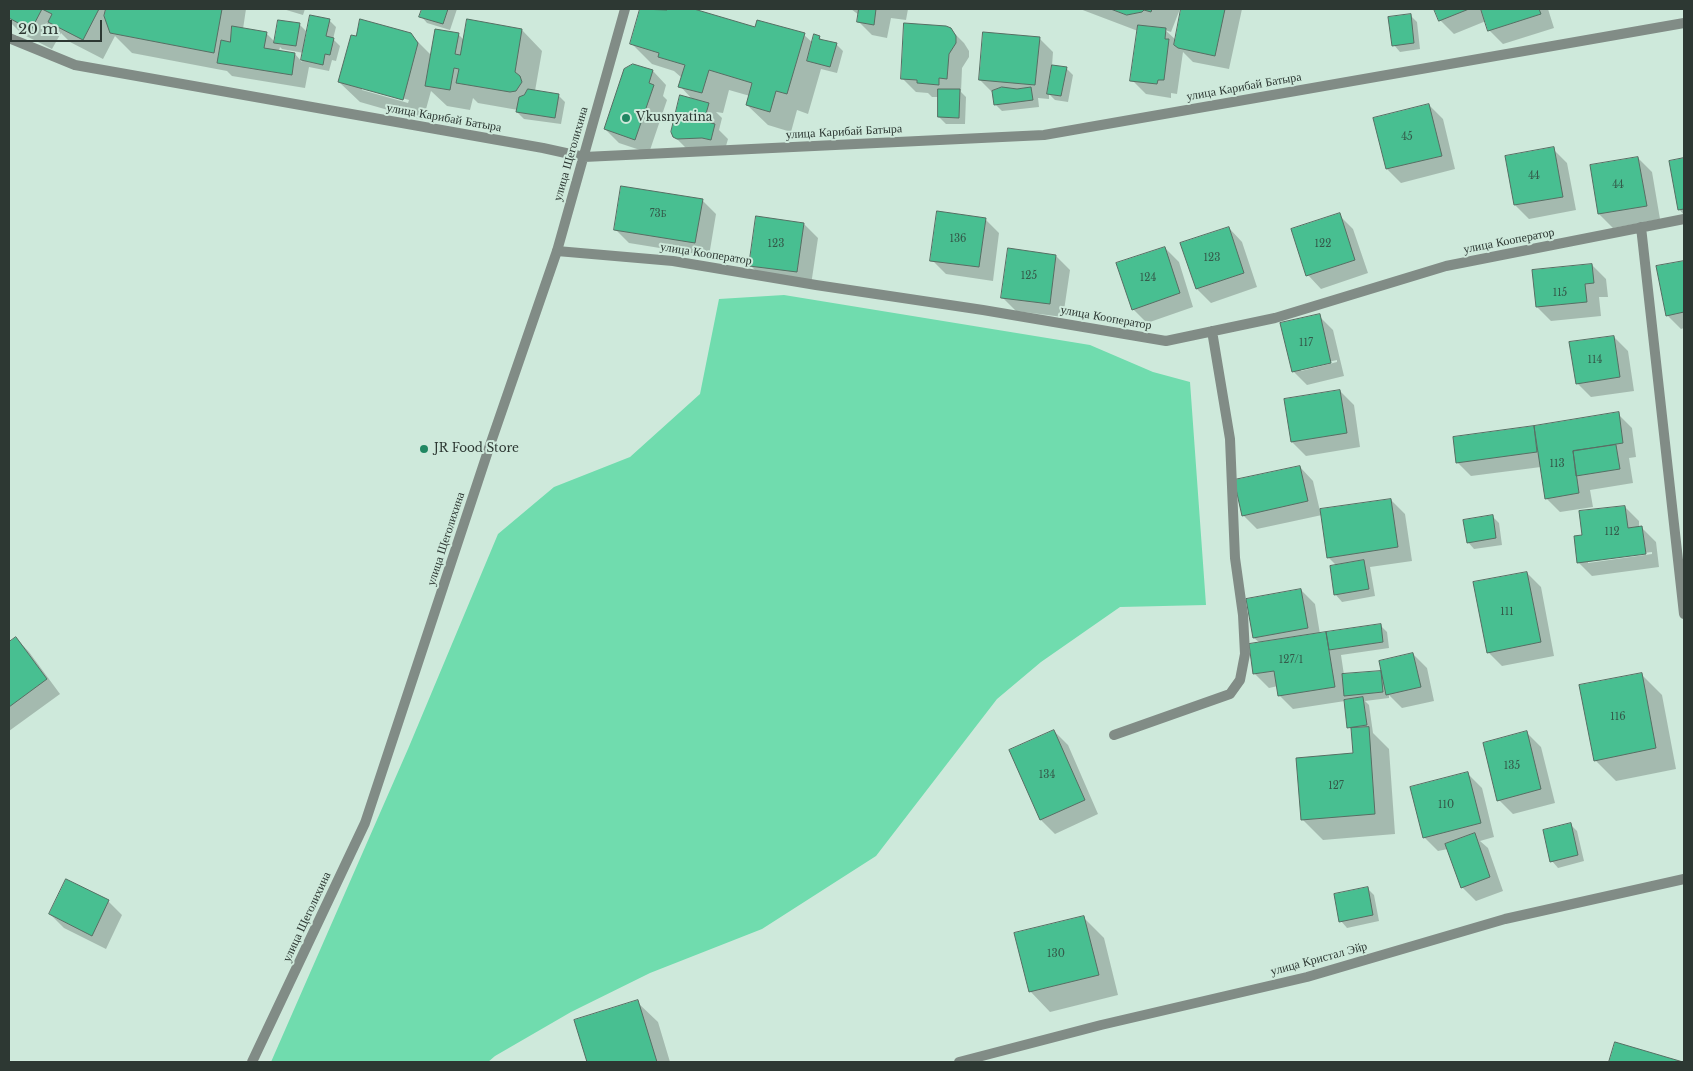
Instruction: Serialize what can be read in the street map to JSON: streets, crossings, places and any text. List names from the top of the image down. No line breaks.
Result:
{"streets":{"street":["улица Карибай Батыра","улица Щеголихина","улица Кооператор","улица Кристал Эйр"]},"crossings":[["улица Карибай Батыра","улица Щеголихина"],["улица Щеголихина","улица Кооператор"]],"places":["Vkusnyatina","JR Food Store"],"house_numbers":["45","44","44","73Б","136","123","122","123","125","124","115","117","114","113","112","111","127/1","116","135","134","127","110","130"],"scale_bar":"20 m"}
